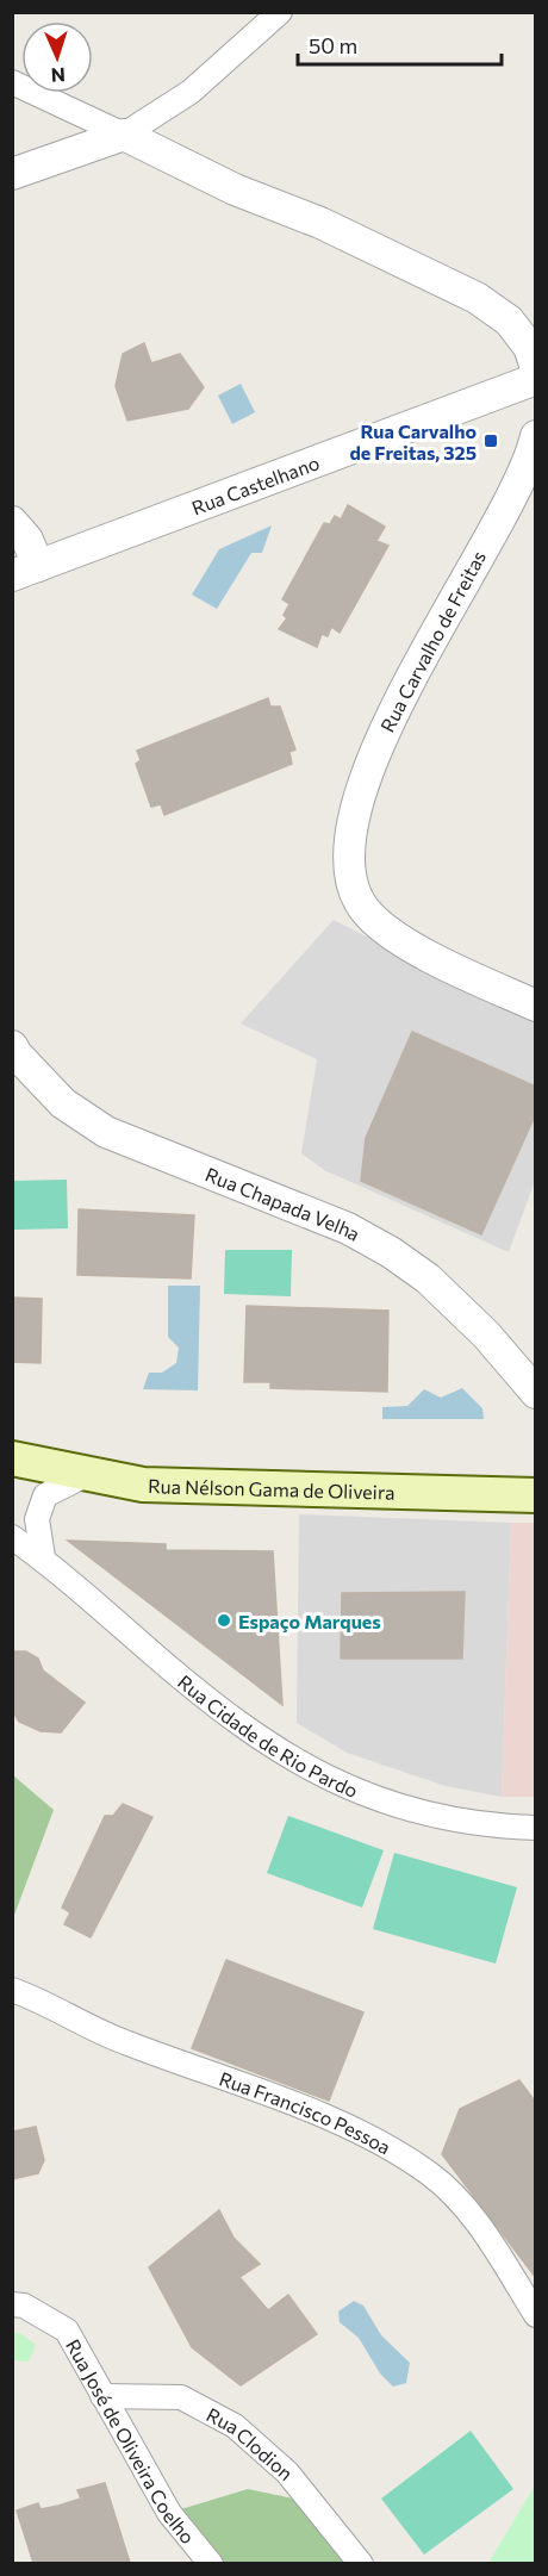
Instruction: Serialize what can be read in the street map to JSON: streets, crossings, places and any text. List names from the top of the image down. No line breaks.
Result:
{"streets":{"main road":["Rua Nélson Gama de Oliveira"],"street":["Rua Castelhano","Rua Carvalho de Freitas","Rua Chapada Velha","Rua Cidade de Rio Pardo","Rua Francisco Pessoa","Rua José de Oliveira Coelho","Rua Clodion"]},"crossings":[["Rua José de Oliveira Coelho","Rua Clodion"]],"places":{"transit":["Rua Carvalho de Freitas, 325"],"other":["Espaço Marques"]},"scale_bar":"50 m","north":"bottom"}
